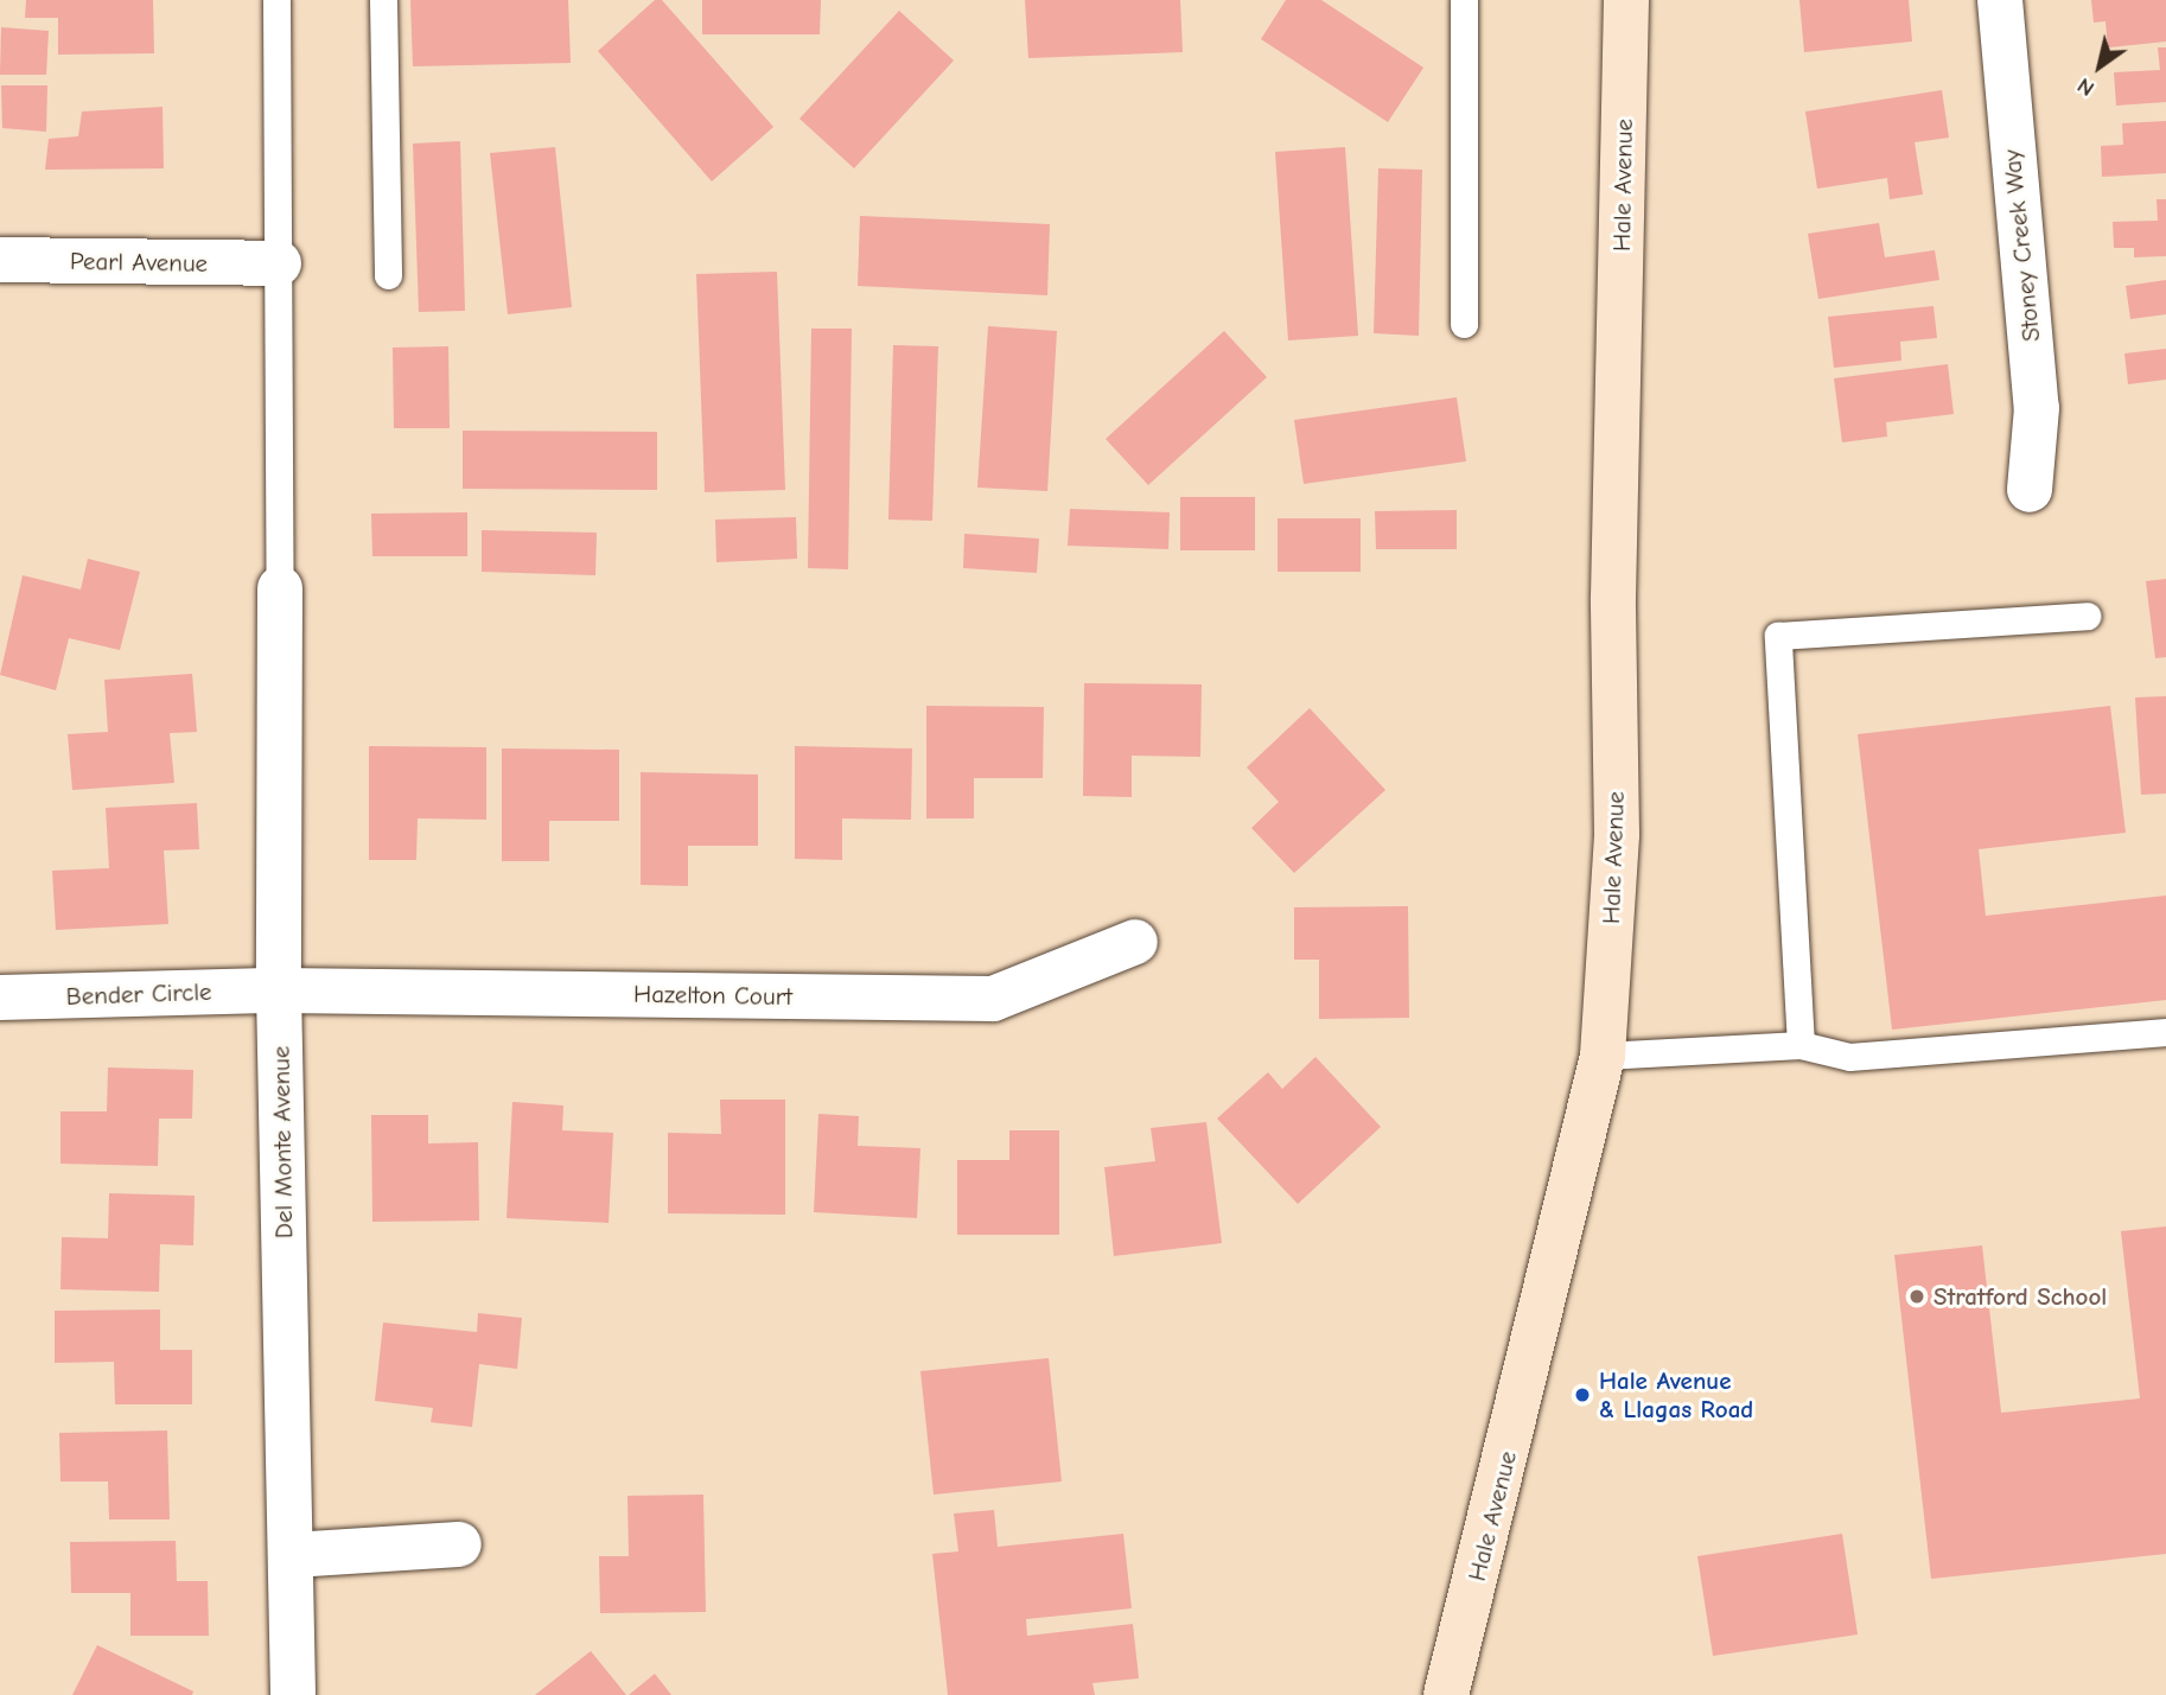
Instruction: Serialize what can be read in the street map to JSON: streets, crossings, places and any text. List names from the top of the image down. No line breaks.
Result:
{"streets":{"main road":["Hale Avenue"],"street":["Stoney Creek Way","Pearl Avenue","Bender Circle","Hazelton Court","Del Monte Avenue"]},"crossings":[["Bender Circle","Hazelton Court"],["Bender Circle","Del Monte Avenue"],["Hazelton Court","Del Monte Avenue"]],"places":["Stratford School","Hale Avenue & Llagas Road"],"north":"bottom left"}
